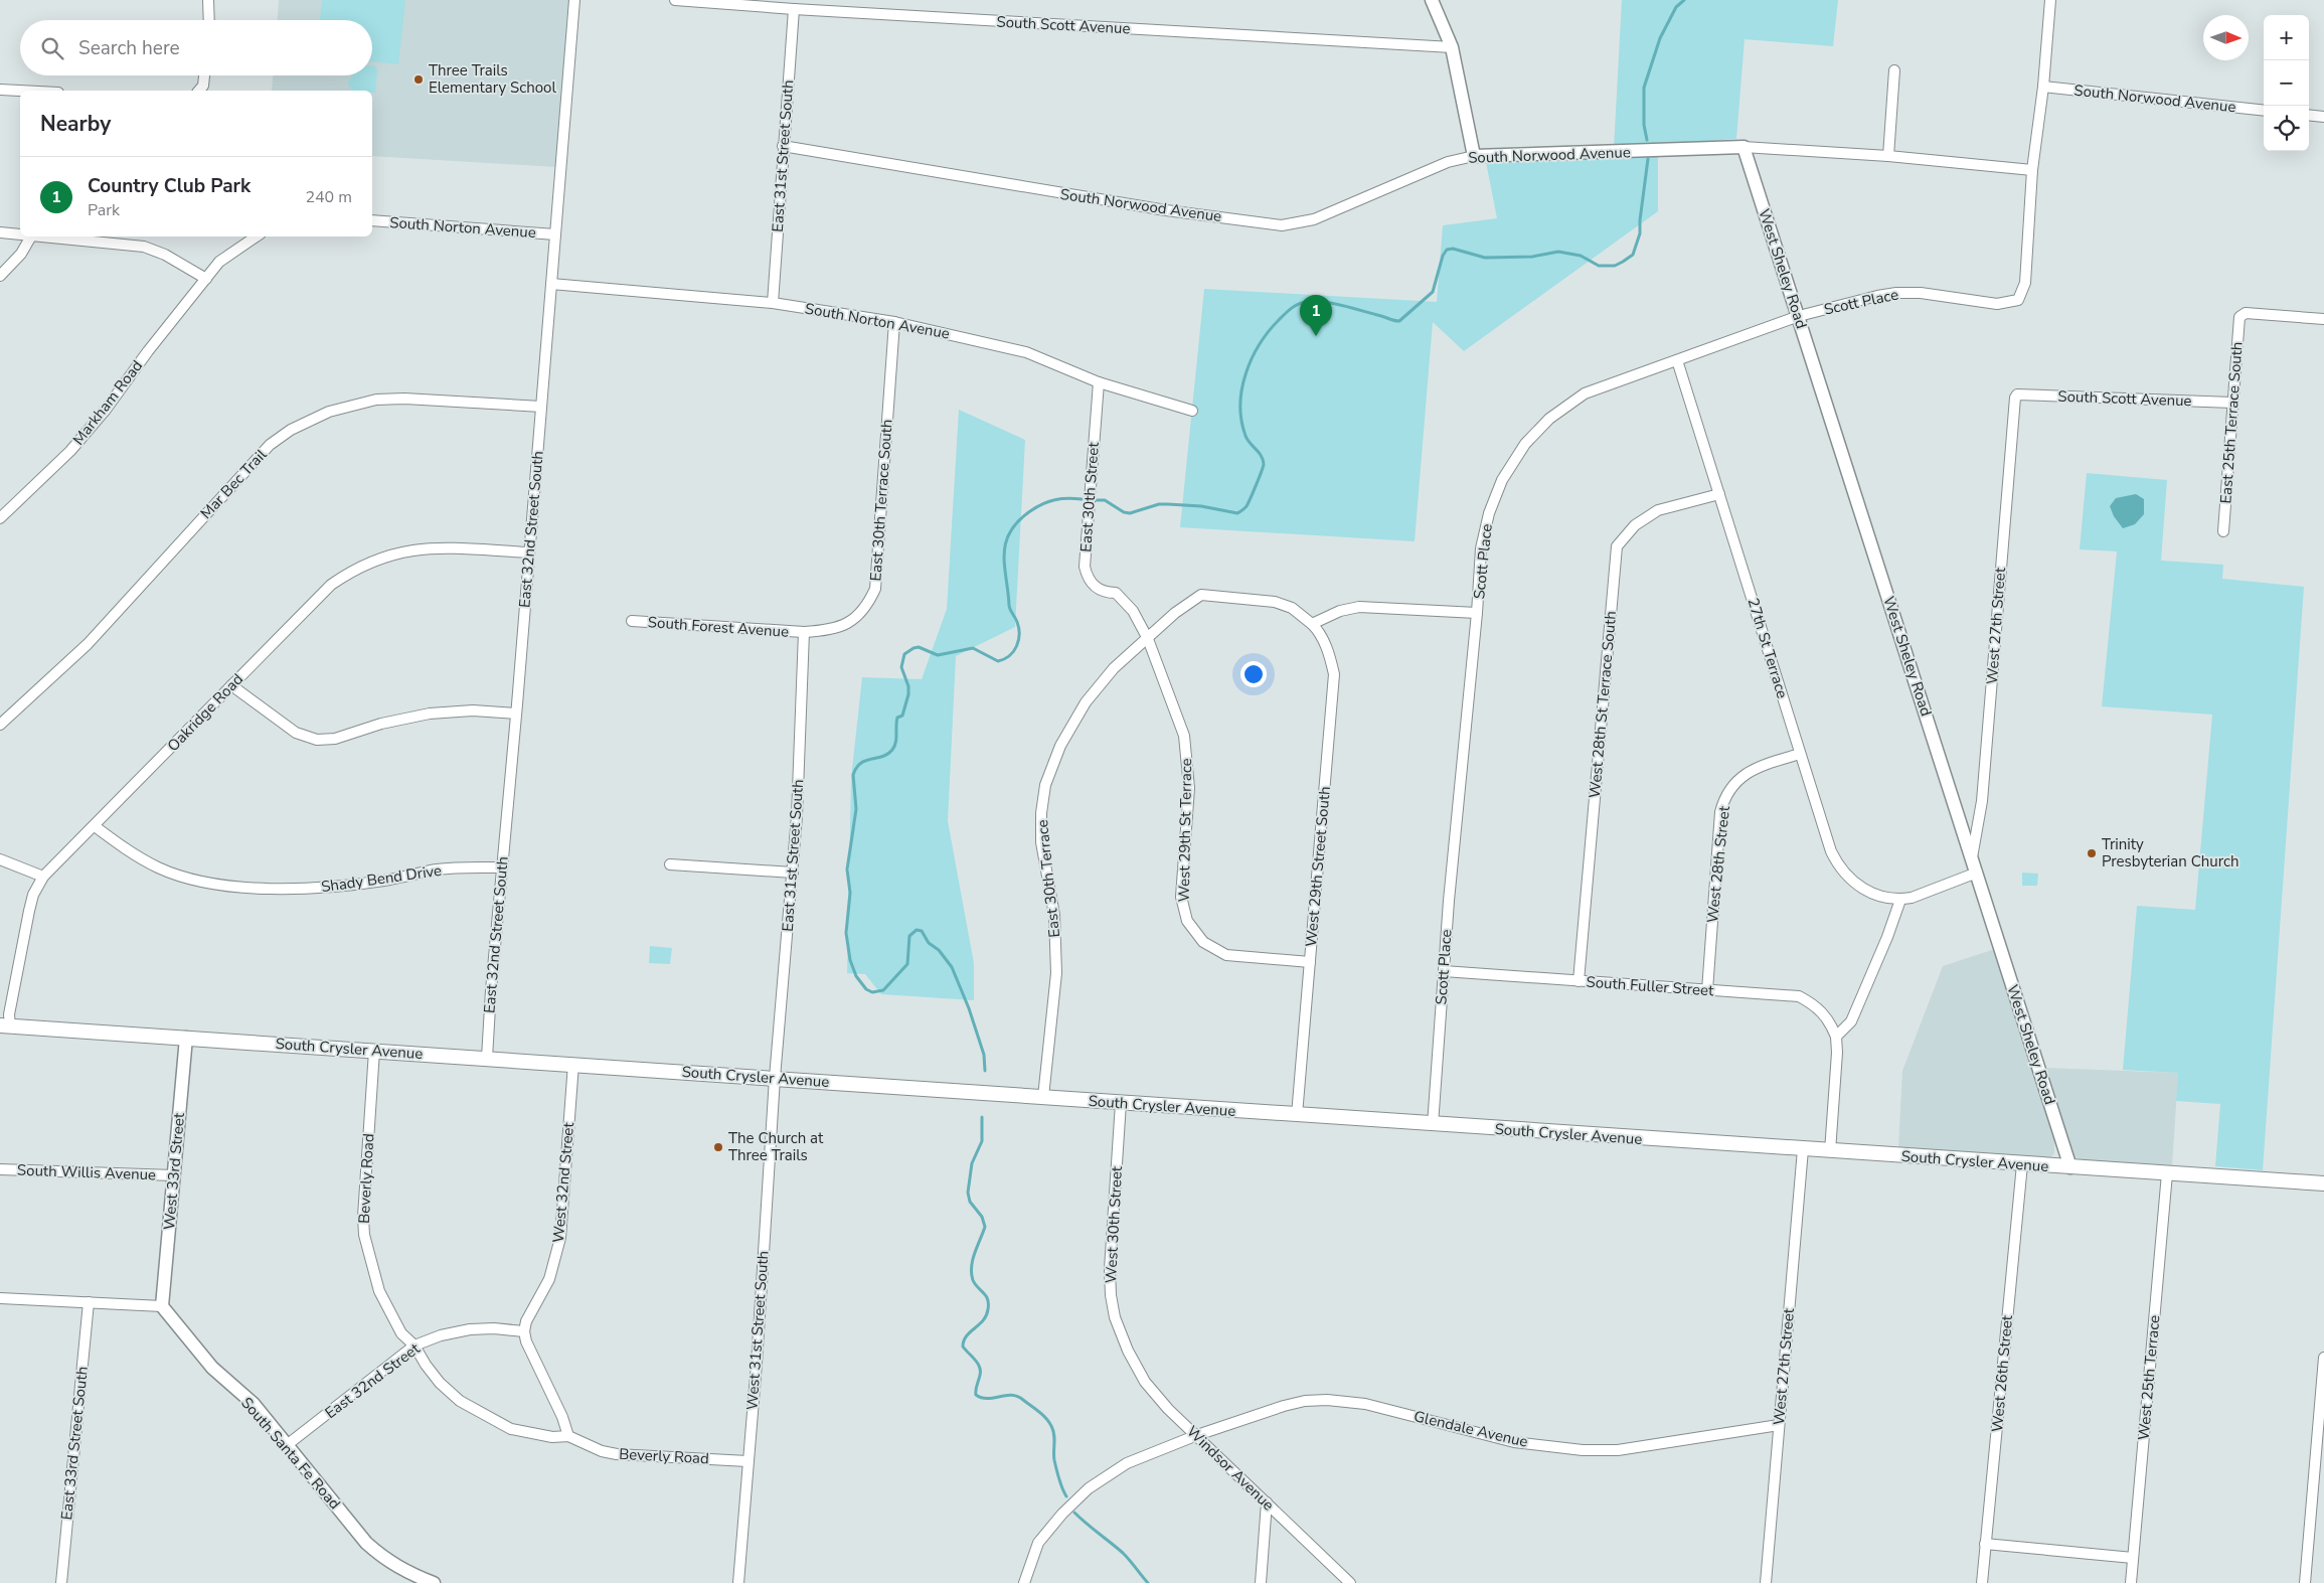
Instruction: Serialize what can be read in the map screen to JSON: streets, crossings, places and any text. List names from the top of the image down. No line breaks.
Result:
{"streets":{"main road":["South Crysler Avenue"],"street":["South Scott Avenue","South Norwood Avenue","East 31st Street South","South Norton Avenue","West Sheley Road","Scott Place","Markham Road","East 25th Terrace South","Mar Bec Trail","East 30th Street","East 30th Terrace South","East 32nd Street South","West 27th Street","South Forest Avenue","27th St Terrace","West 28th St Terrace South","Oakridge Road","West 29th St Terrace","West 28th Street","West 29th Street South","Shady Bend Drive","East 30th Terrace","South Fuller Street","West 33rd Street","South Willis Avenue","Beverly Road","West 32nd Street","West 30th Street","West 31st Street South","West 26th Street","West 25th Terrace","East 32nd Street","Glendale Avenue","East 33rd Street South","South Santa Fe Road","Windsor Avenue"]},"crossings":[["South Scott Avenue","East 31st Street South"],["South Scott Avenue","East 25th Terrace South"],["South Scott Avenue","West 27th Street"],["South Norwood Avenue","East 31st Street South"],["South Norwood Avenue","West Sheley Road"],["South Norwood Avenue","Scott Place"],["East 31st Street South","South Norton Avenue"],["East 31st Street South","East 30th Terrace South"],["East 31st Street South","South Forest Avenue"],["East 31st Street South","South Crysler Avenue"],["East 31st Street South","West 31st Street South"],["South Norton Avenue","East 30th Street"],["South Norton Avenue","East 30th Terrace South"],["South Norton Avenue","East 32nd Street South"],["West Sheley Road","Scott Place"],["West Sheley Road","West 27th Street"],["West Sheley Road","South Crysler Avenue"],["Scott Place","27th St Terrace"],["Scott Place","South Fuller Street"],["Scott Place","South Crysler Avenue"],["Mar Bec Trail","East 32nd Street South"],["East 30th Street","West 29th St Terrace"],["East 30th Terrace South","South Forest Avenue"],["East 32nd Street South","Oakridge Road"],["East 32nd Street South","Shady Bend Drive"],["East 32nd Street South","South Crysler Avenue"],["West 27th Street","South Crysler Avenue"],["West 27th Street","Glendale Avenue"],["27th St Terrace","West 28th St Terrace South"],["27th St Terrace","West 28th Street"],["West 28th St Terrace South","South Fuller Street"],["Oakridge Road","Shady Bend Drive"],["Oakridge Road","South Crysler Avenue"],["West 29th St Terrace","West 29th Street South"],["West 29th St Terrace","East 30th Terrace"],["West 28th Street","South Fuller Street"],["West 29th Street South","East 30th Terrace"],["West 29th Street South","South Crysler Avenue"],["East 30th Terrace","South Crysler Avenue"],["South Crysler Avenue","West 33rd Street"],["South Crysler Avenue","Beverly Road"],["South Crysler Avenue","West 32nd Street"],["South Crysler Avenue","West 30th Street"],["South Crysler Avenue","West 31st Street South"],["South Crysler Avenue","West 26th Street"],["South Crysler Avenue","West 25th Terrace"],["West 33rd Street","South Willis Avenue"],["West 33rd Street","South Santa Fe Road"],["Beverly Road","West 31st Street South"],["Beverly Road","East 32nd Street"],["West 32nd Street","East 32nd Street"],["West 30th Street","Windsor Avenue"],["East 32nd Street","South Santa Fe Road"],["Glendale Avenue","Windsor Avenue"]],"places":["Three Trails Elementary School","Trinity Presbyterian Church","The Church at Three Trails"],"north":"right","page":{"map_buttons":["+","−"],"search":"Search here","heading":"Nearby","list":[{"mark":"1","name":"Country Club Park","note":"Park","value":"240 m"}],"pins":"1"}}
